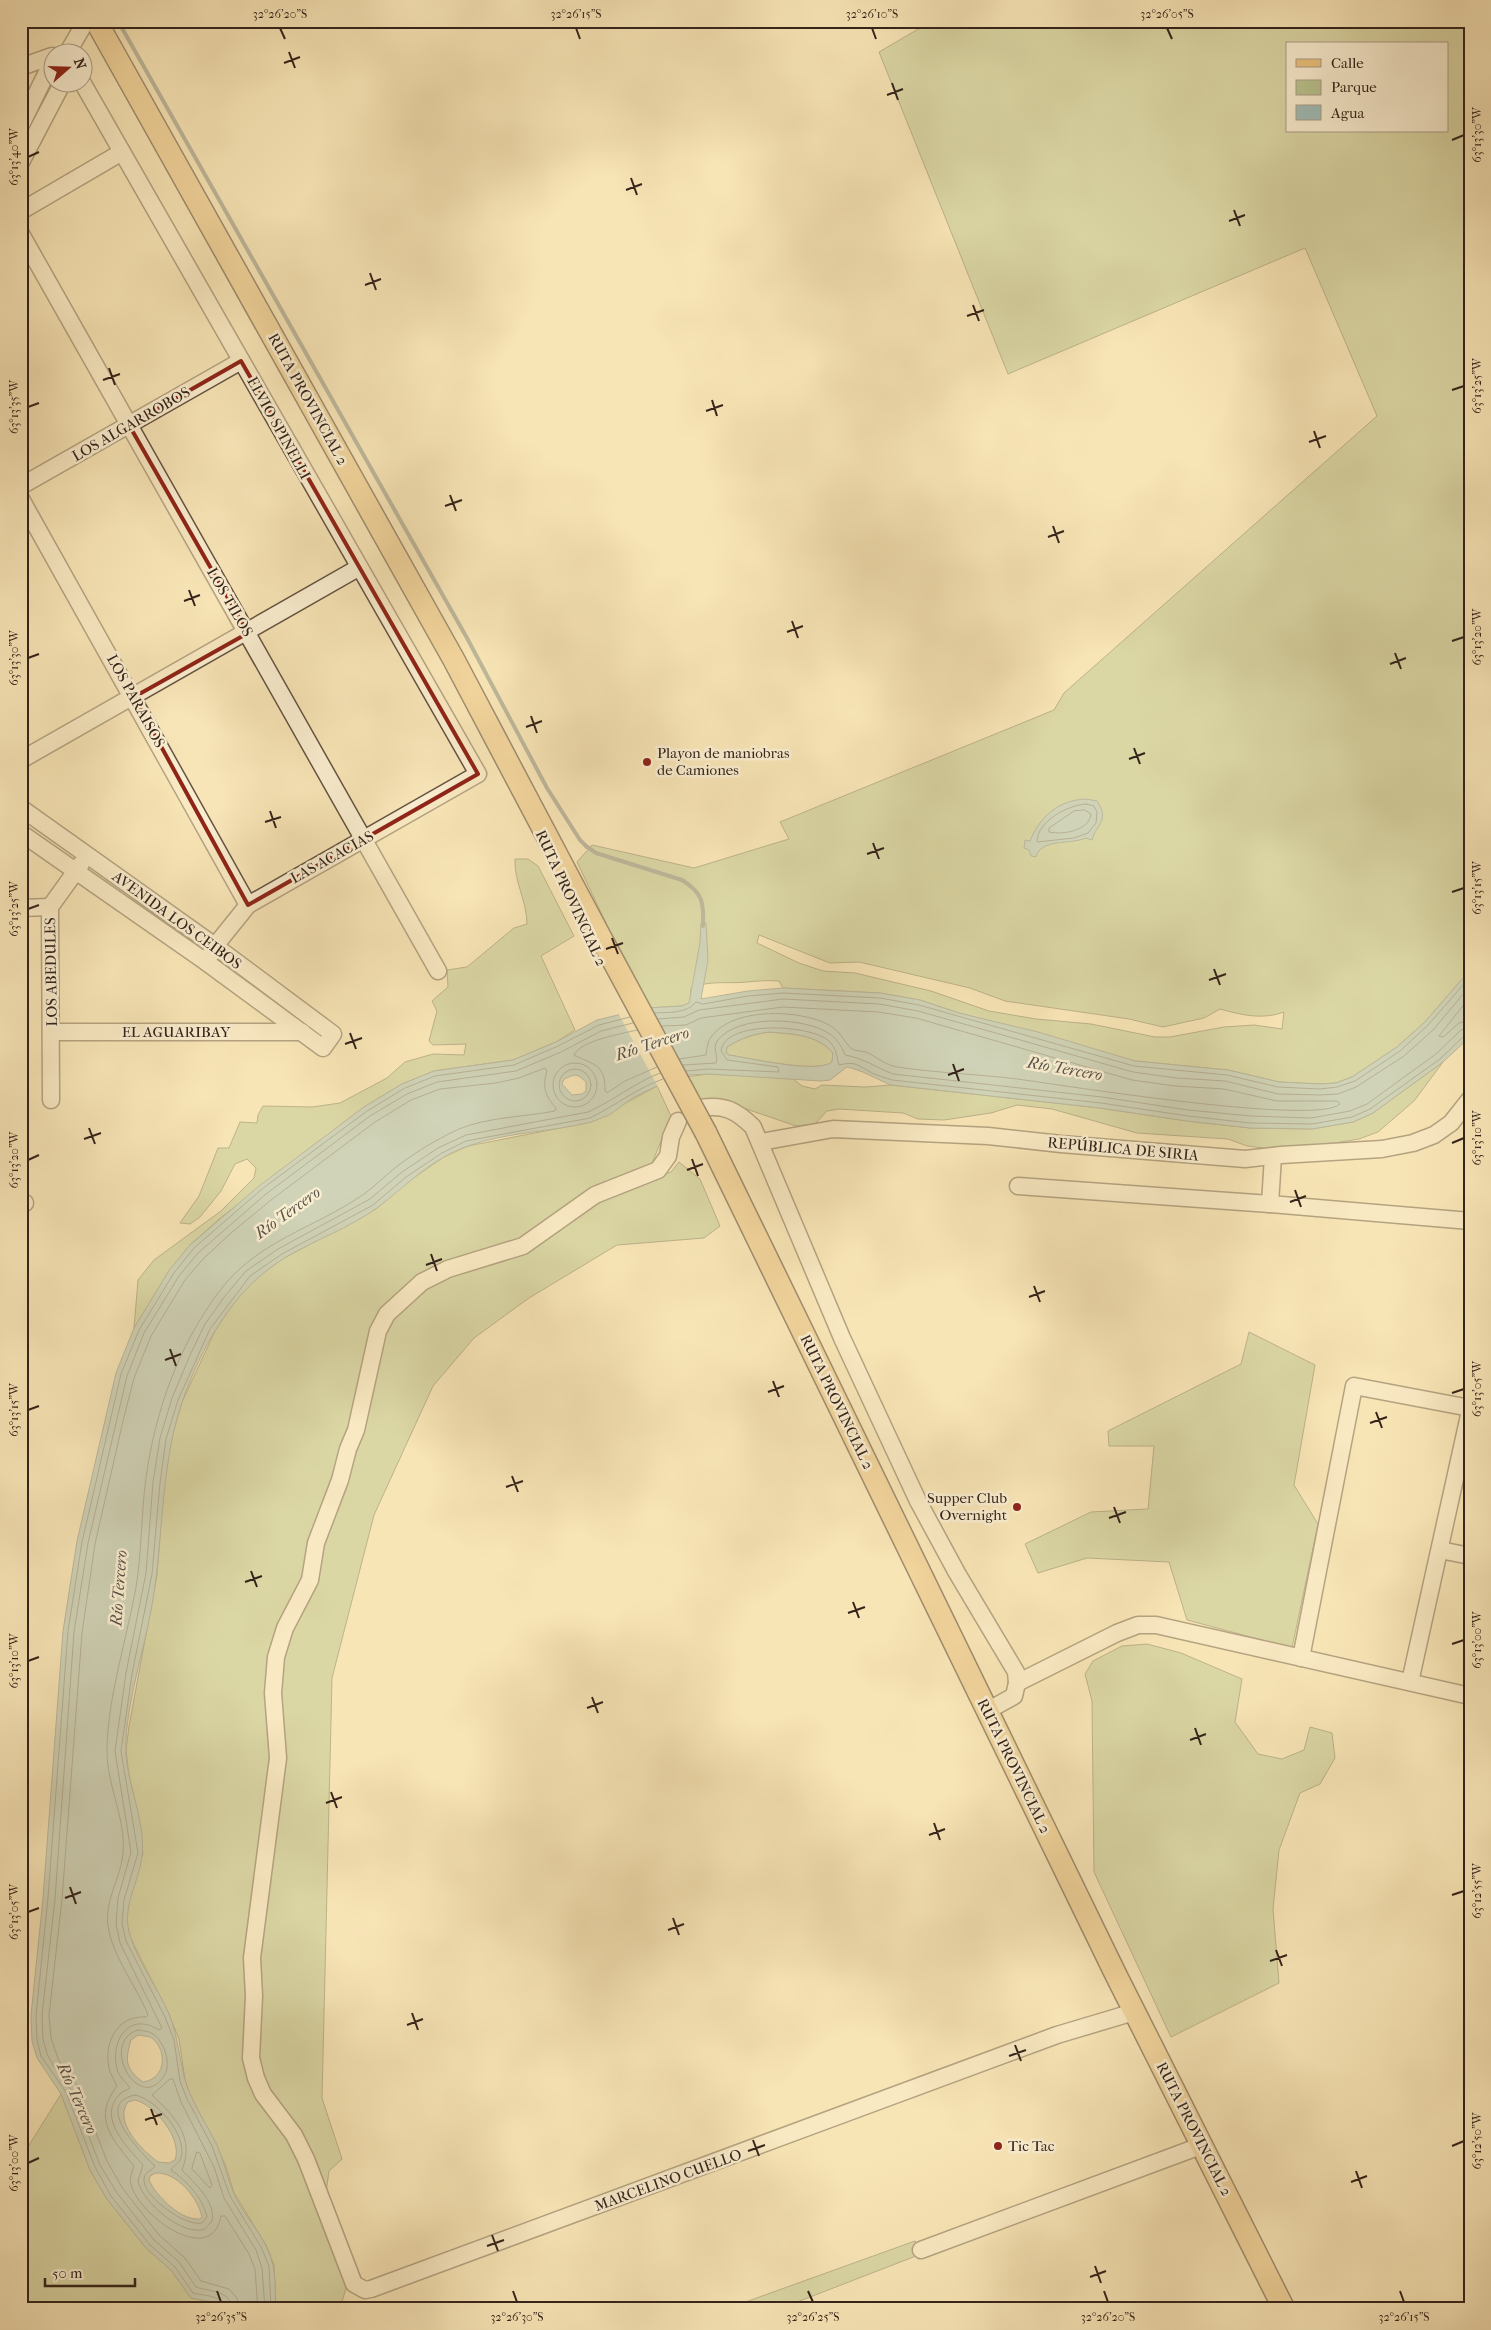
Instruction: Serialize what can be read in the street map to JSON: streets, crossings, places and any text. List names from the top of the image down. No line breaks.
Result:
{"streets":{"main road":["RUTA PROVINCIAL 2"],"street":["LOS ALGARROBOS","ELVIO SPINELLI","LOS TILOS","LOS PARAISOS","LAS ACACIAS","AVENIDA LOS CEIBOS","LOS ABEDULES","EL AGUARIBAY","REPÚBLICA DE SIRIA","MARCELINO CUELLO"]},"crossings":[["RUTA PROVINCIAL 2","MARCELINO CUELLO"],["LOS ALGARROBOS","ELVIO SPINELLI"],["LOS ALGARROBOS","LOS TILOS"],["ELVIO SPINELLI","LAS ACACIAS"],["LOS TILOS","LAS ACACIAS"],["LOS PARAISOS","LAS ACACIAS"],["LAS ACACIAS","AVENIDA LOS CEIBOS"],["AVENIDA LOS CEIBOS","LOS ABEDULES"],["AVENIDA LOS CEIBOS","EL AGUARIBAY"],["LOS ABEDULES","EL AGUARIBAY"]],"water":["Río Tercero"],"places":["Playon de maniobras de Camiones","Supper Club Overnight","Tic Tac"],"legend":["Calle","Parque","Agua"],"scale_bar":"50 m","north":"right","coordinates":["32°26'20\"S","32°26'15\"S","32°26'10\"S","32°26'05\"S","63°13'30\"W","63°13'40\"W","63°13'25\"W","63°13'35\"W","63°13'20\"W","63°13'15\"W","63°13'10\"W","63°13'05\"W","63°13'00\"W","63°12'55\"W","63°12'50\"W","32°26'35\"S","32°26'30\"S","32°26'25\"S"]}
